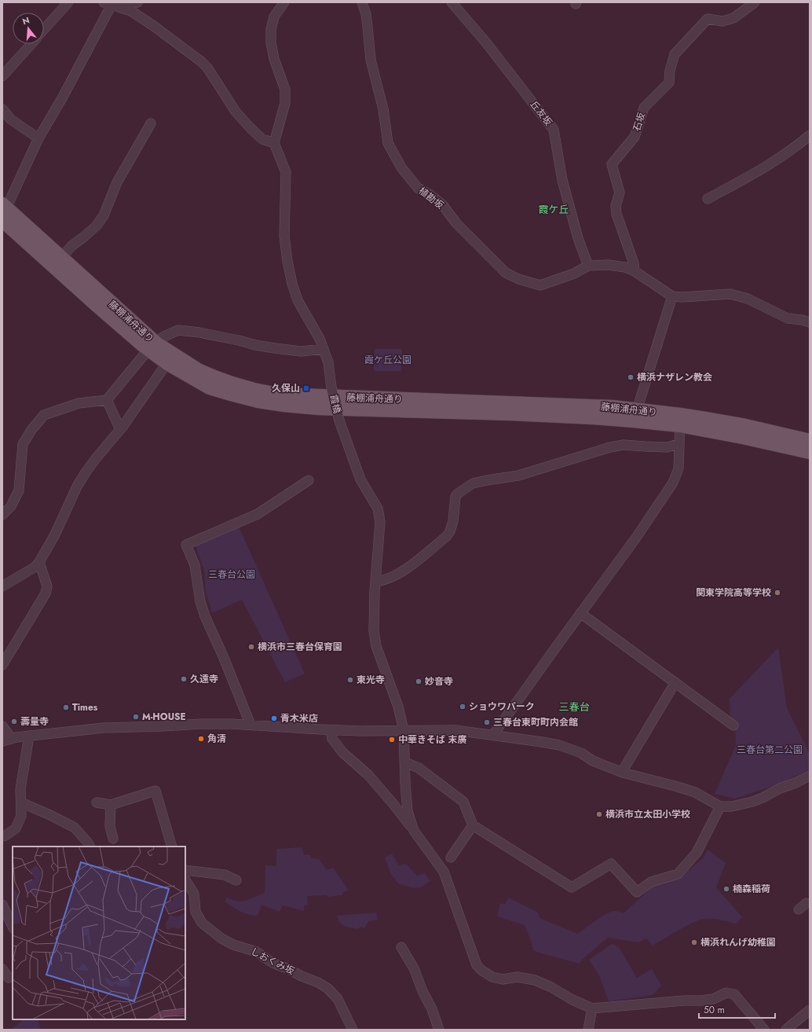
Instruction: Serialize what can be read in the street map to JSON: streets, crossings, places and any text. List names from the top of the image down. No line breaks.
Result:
{"streets":{"main road":["藤棚浦舟通り"],"street":["丘友坂","石坂","植勘坂","霞橋","しおくみ坂"]},"crossings":[["丘友坂","植勘坂"]],"districts":["霞ケ丘","三春台"],"parks":["霞ケ丘公園","三春台公園","三春台第二公園"],"places":{"other":["横浜ナザレン教会","関東学院高等学校","横浜市三春台保育園","久遠寺","東光寺","妙音寺","ショウワパーク","Times","M-HOUSE","青木米店","壽量寺","三春台東町町内会館","角清","中華きそば 末廣","横浜市立太田小学校","楠森稲荷","横浜れんげ幼稚園"],"transit":["久保山"]},"scale_bar":"50 m","north":"top"}
